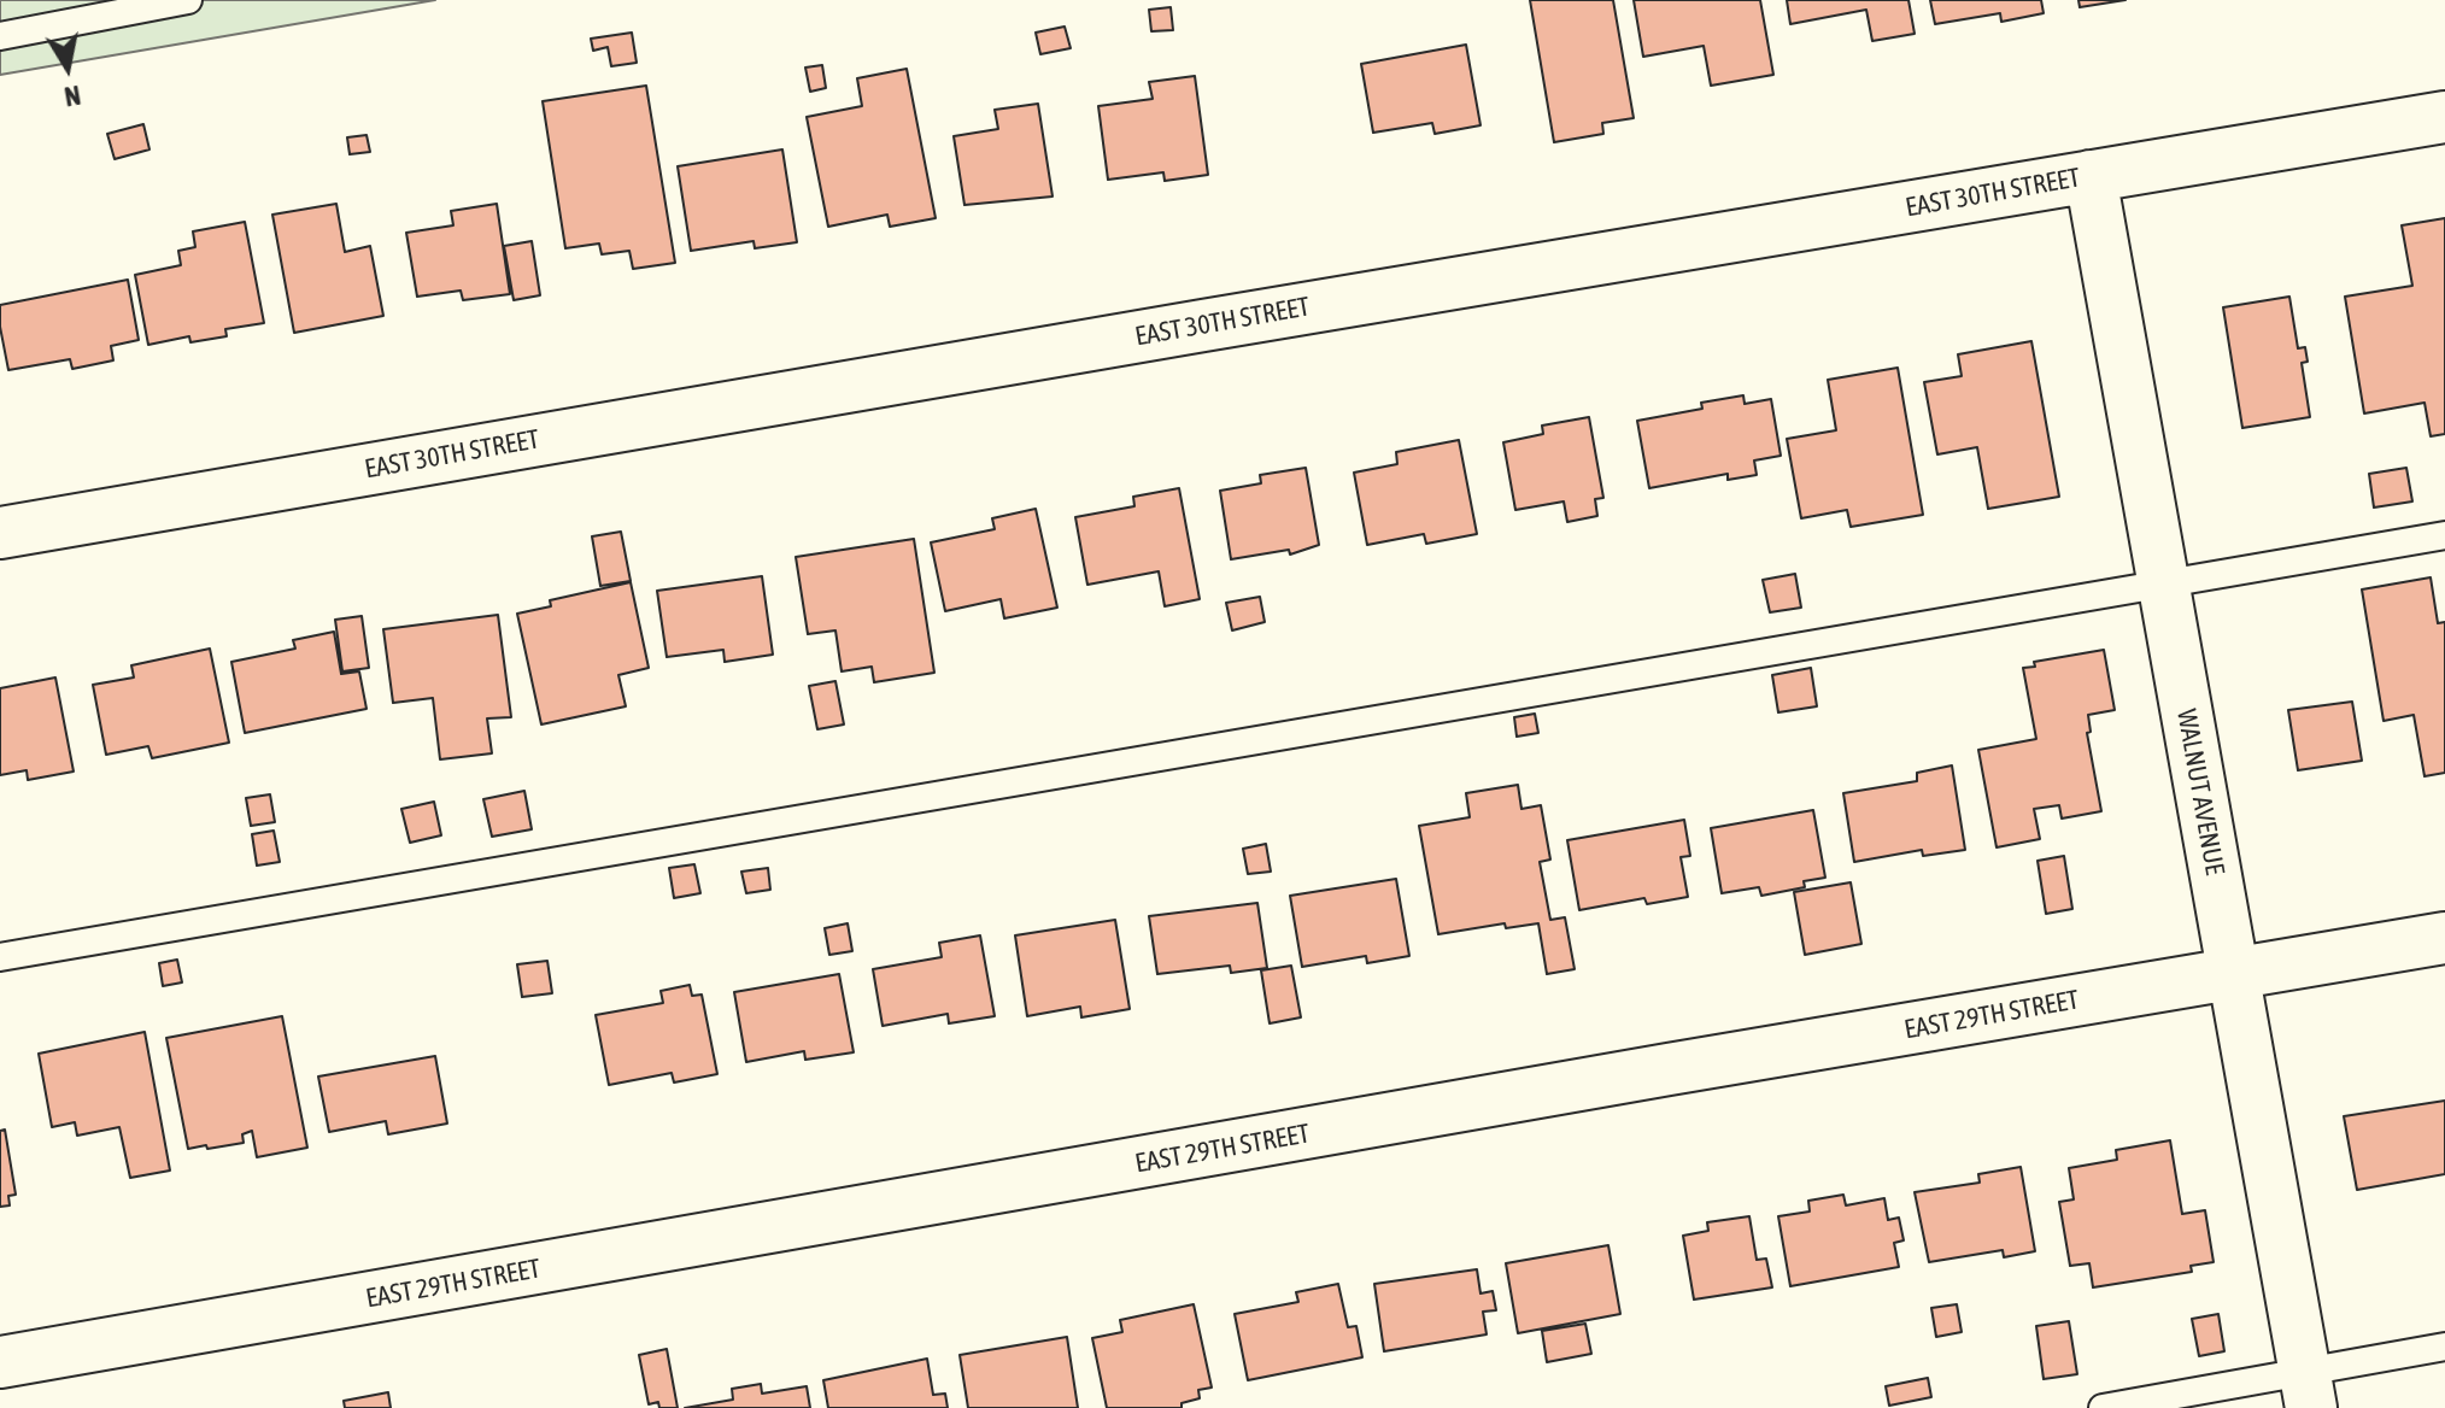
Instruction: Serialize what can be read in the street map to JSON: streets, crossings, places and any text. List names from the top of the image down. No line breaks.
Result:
{"streets":{"street":["EAST 30TH STREET","WALNUT AVENUE","EAST 29TH STREET"]},"crossings":[["EAST 30TH STREET","WALNUT AVENUE"],["WALNUT AVENUE","EAST 29TH STREET"]],"north":"bottom"}
